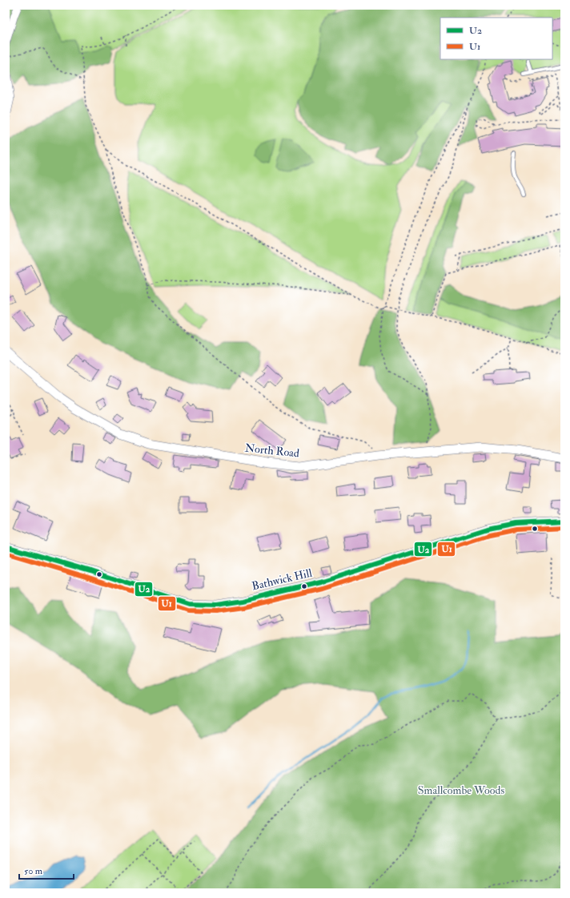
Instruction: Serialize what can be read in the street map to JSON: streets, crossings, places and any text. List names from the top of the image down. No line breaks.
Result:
{"streets":{"street":["North Road","Bathwick Hill"]},"parks":["Smallcombe Woods"],"lines":["transit line U2","transit line U1"],"legend":["U2","U1"],"scale_bar":"50 m"}
